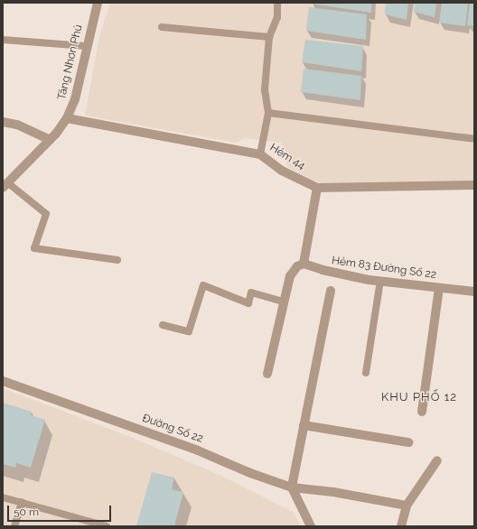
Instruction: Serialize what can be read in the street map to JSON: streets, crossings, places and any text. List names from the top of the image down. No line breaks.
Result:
{"streets":{"street":["Tăng Nhơn Phú","Hẻm 44","Hẻm 83 Đường Số 22","Đường Số 22"]},"crossings":[["Tăng Nhơn Phú","Hẻm 44"]],"districts":["KHU PHỐ 12"],"scale_bar":"50 m"}
